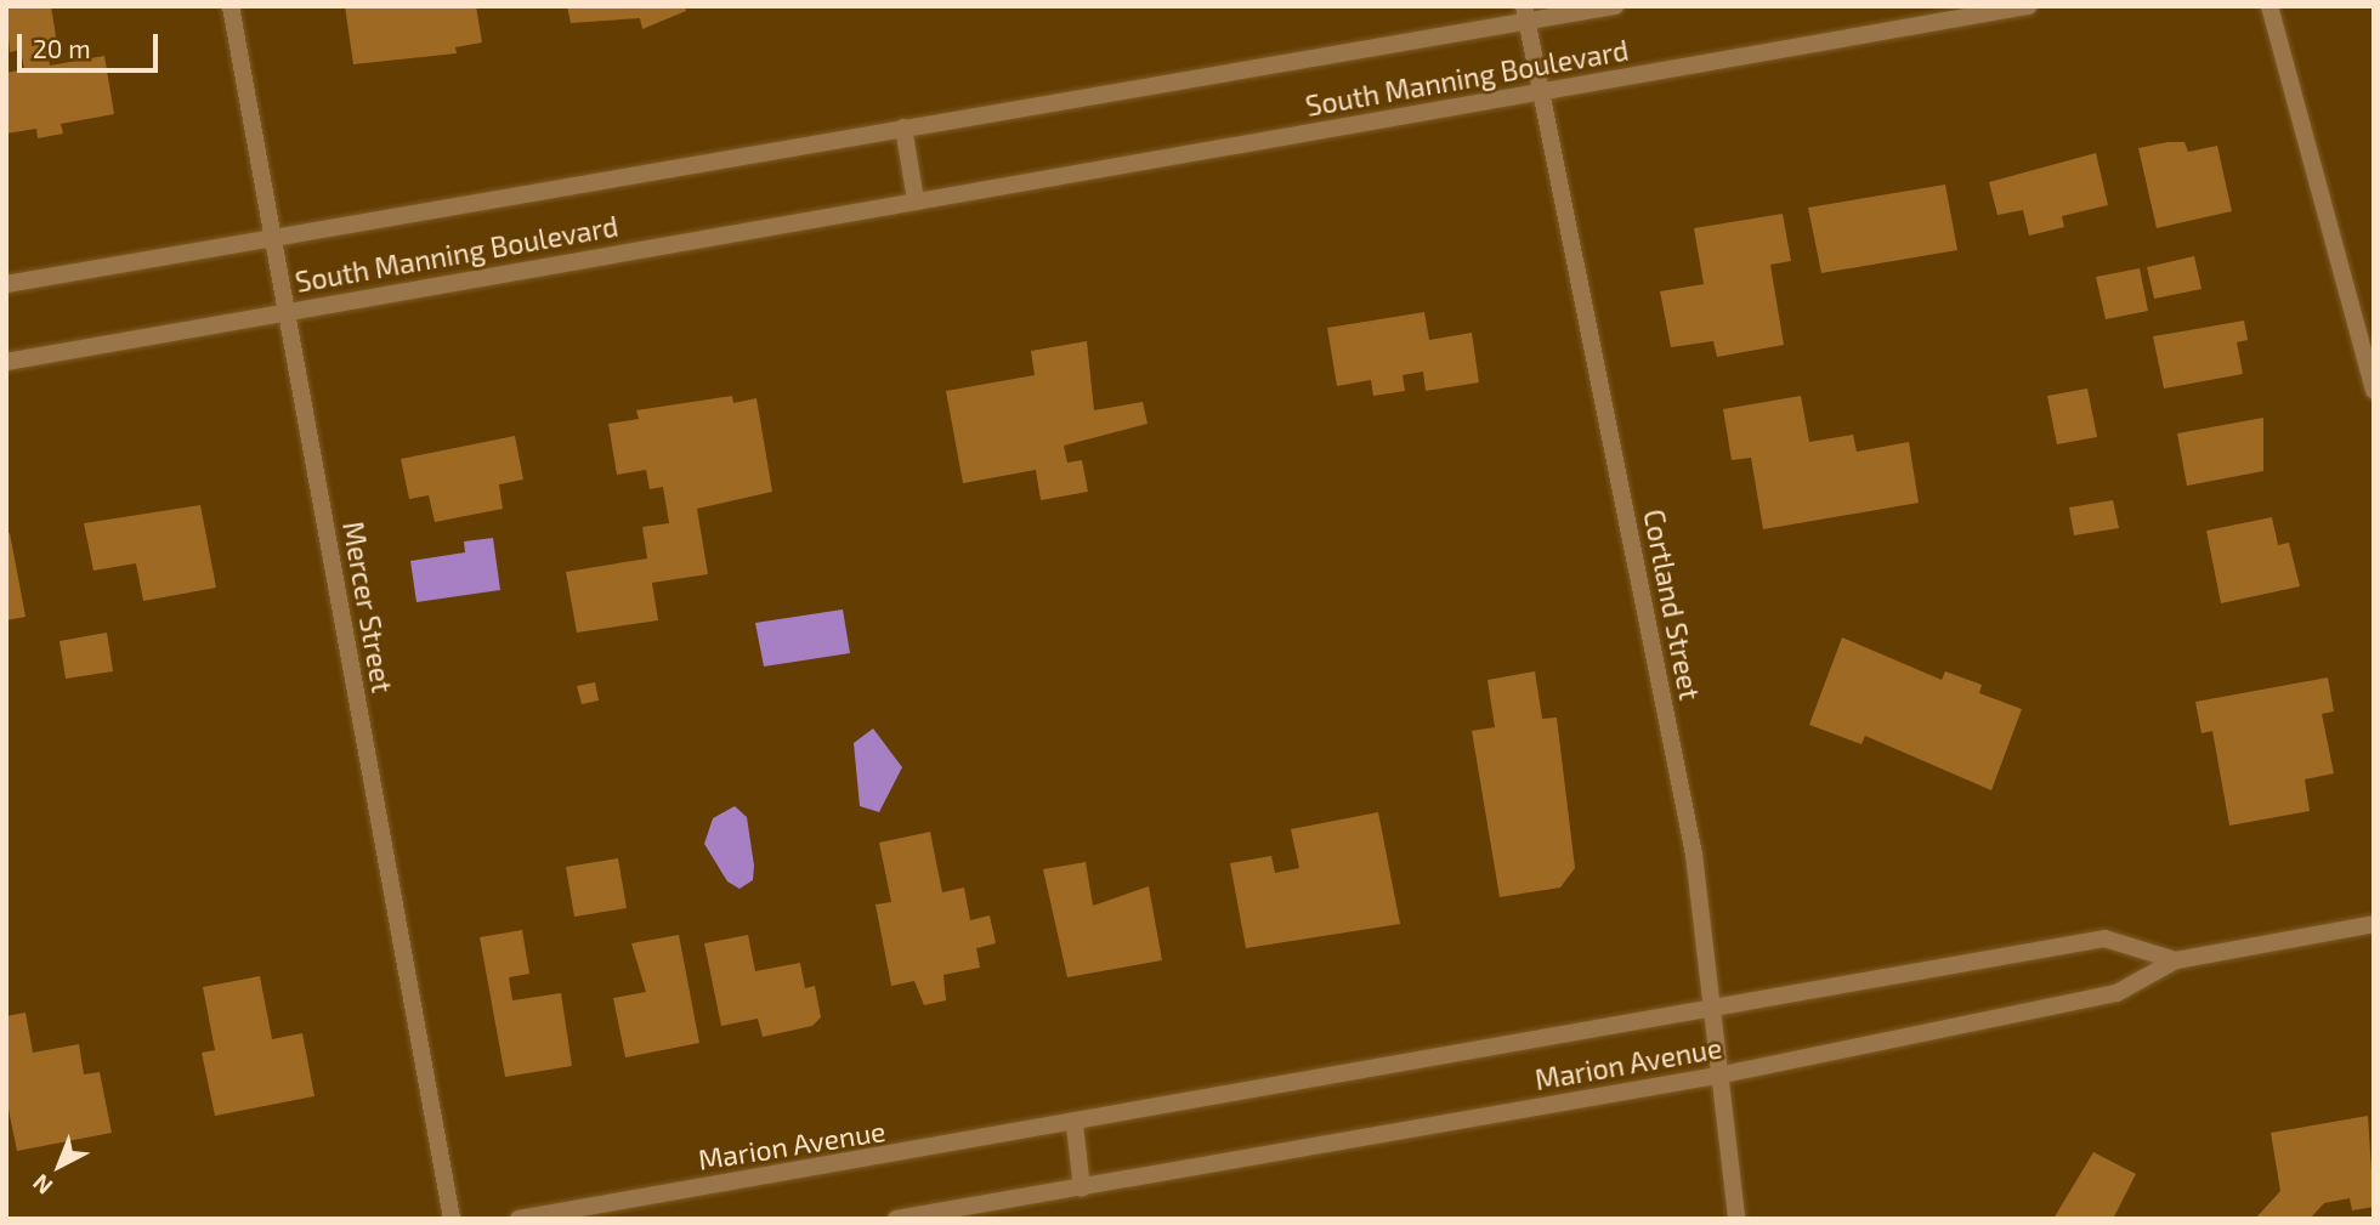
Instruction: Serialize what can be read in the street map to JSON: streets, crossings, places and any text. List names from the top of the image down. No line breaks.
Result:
{"streets":{"street":["South Manning Boulevard","Cortland Street","Mercer Street","Marion Avenue"]},"crossings":[["South Manning Boulevard","Cortland Street"],["South Manning Boulevard","Mercer Street"],["Cortland Street","Marion Avenue"]],"scale_bar":"20 m","north":"bottom left"}
